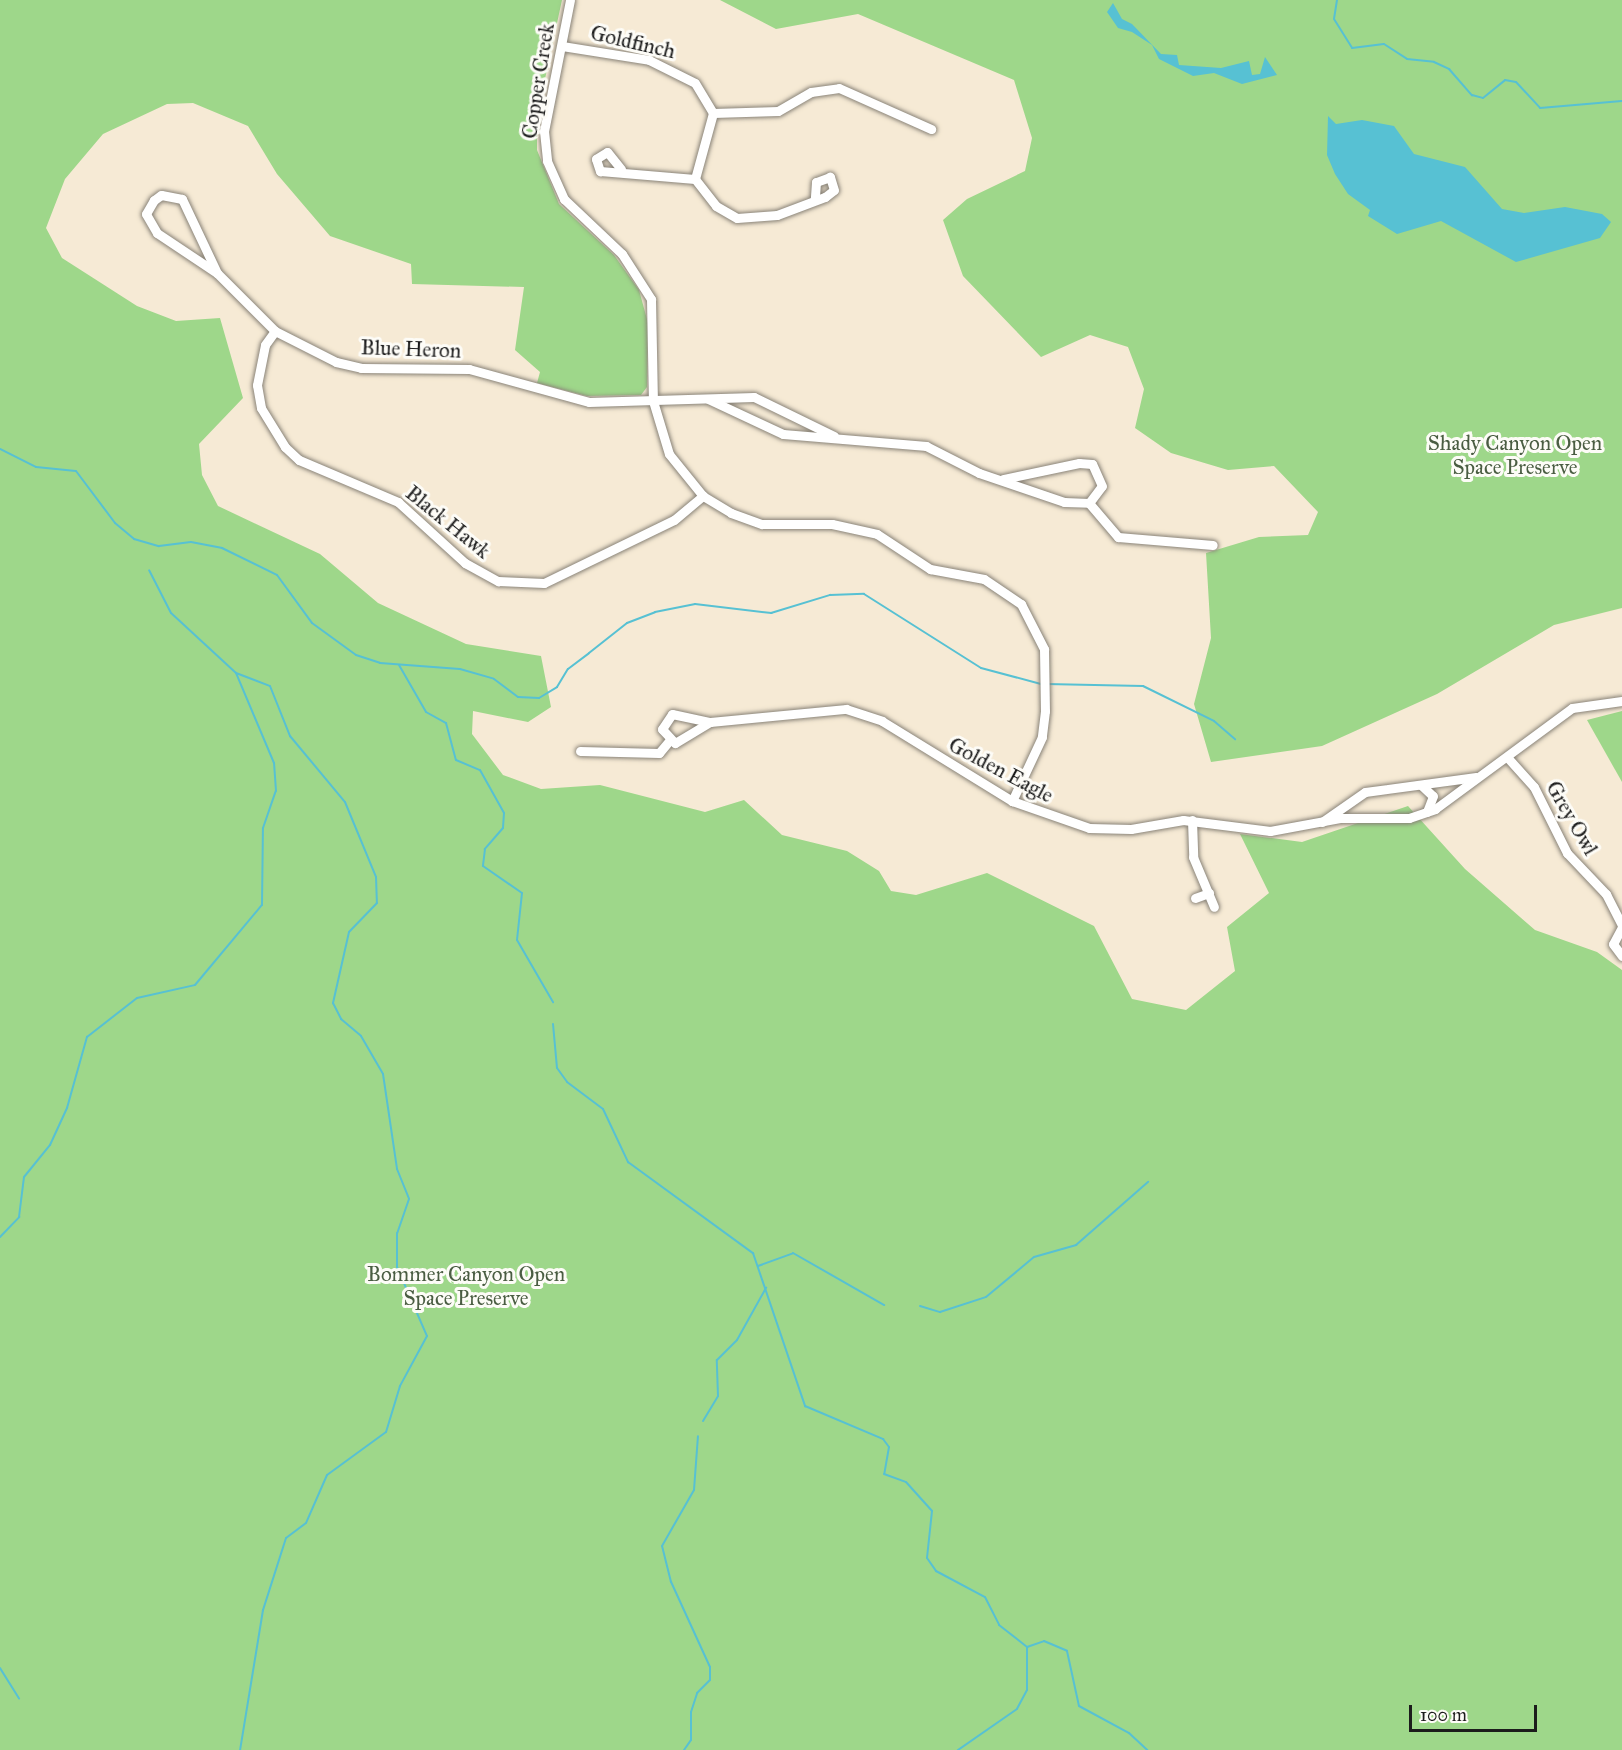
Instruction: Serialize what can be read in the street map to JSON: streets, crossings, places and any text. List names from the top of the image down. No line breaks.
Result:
{"streets":{"street":["Goldfinch","Copper Creek","Blue Heron","Black Hawk","Golden Eagle","Grey Owl"]},"crossings":[["Goldfinch","Copper Creek"],["Copper Creek","Blue Heron"],["Copper Creek","Black Hawk"],["Copper Creek","Golden Eagle"],["Blue Heron","Black Hawk"],["Golden Eagle","Grey Owl"]],"parks":["Shady Canyon Open Space Preserve","Bommer Canyon Open Space Preserve"],"scale_bar":"100 m"}
